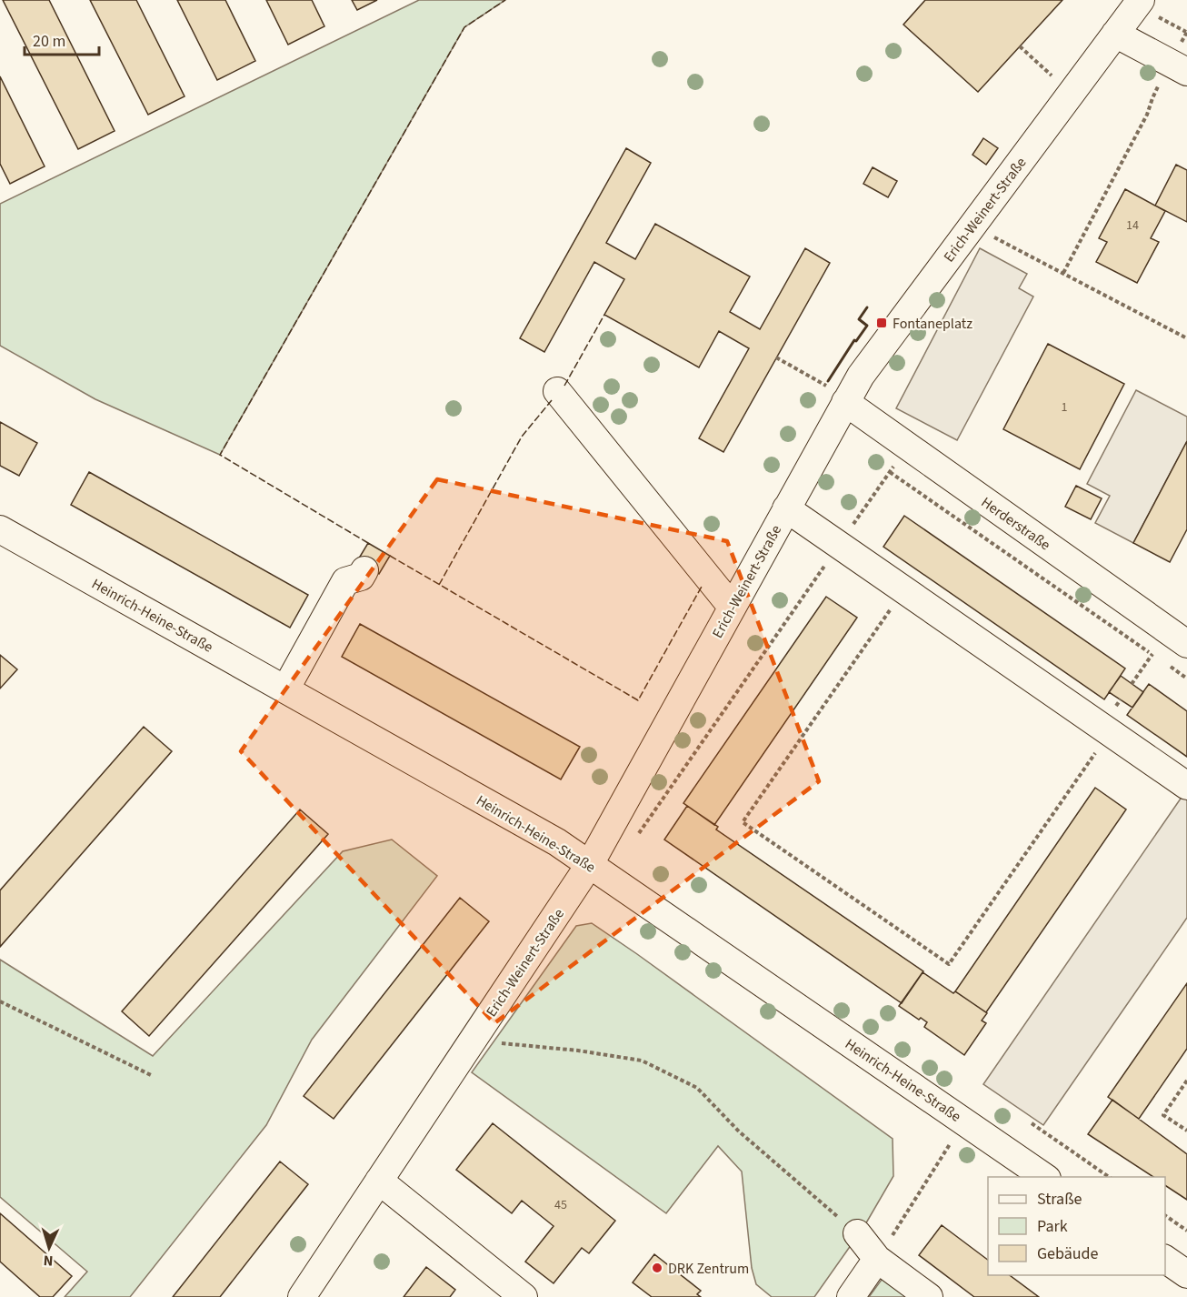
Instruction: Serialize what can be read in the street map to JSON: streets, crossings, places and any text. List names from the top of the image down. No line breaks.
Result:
{"streets":{"street":["Erich-Weinert-Straße","Herderstraße","Heinrich-Heine-Straße"]},"crossings":[["Erich-Weinert-Straße","Herderstraße"],["Erich-Weinert-Straße","Heinrich-Heine-Straße"]],"places":{"transit":["Fontaneplatz"],"other":["DRK Zentrum"]},"house_numbers":["14","1","45"],"legend":["Straße","Park","Gebäude"],"scale_bar":"20 m","north":"bottom"}
